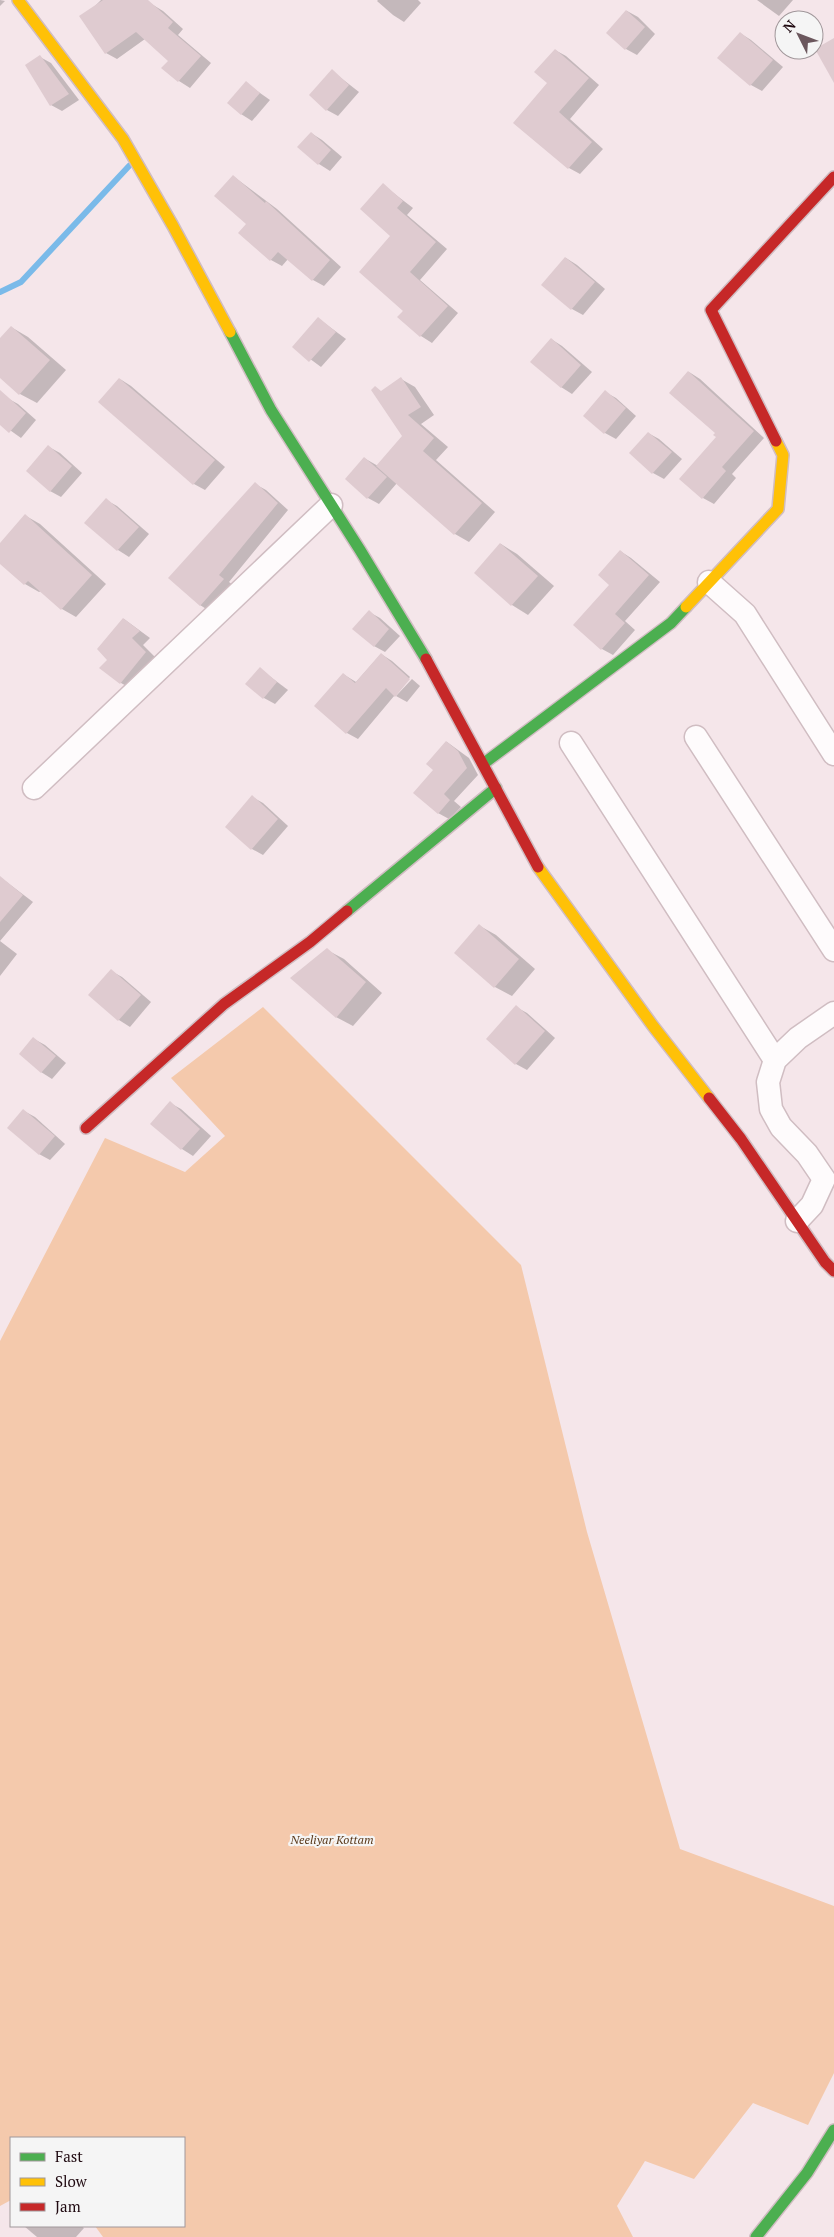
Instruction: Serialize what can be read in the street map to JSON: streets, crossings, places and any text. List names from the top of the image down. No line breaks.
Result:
{"parks":["Neeliyar Kottam"],"legend":["Fast","Slow","Jam"],"north":"top left"}
